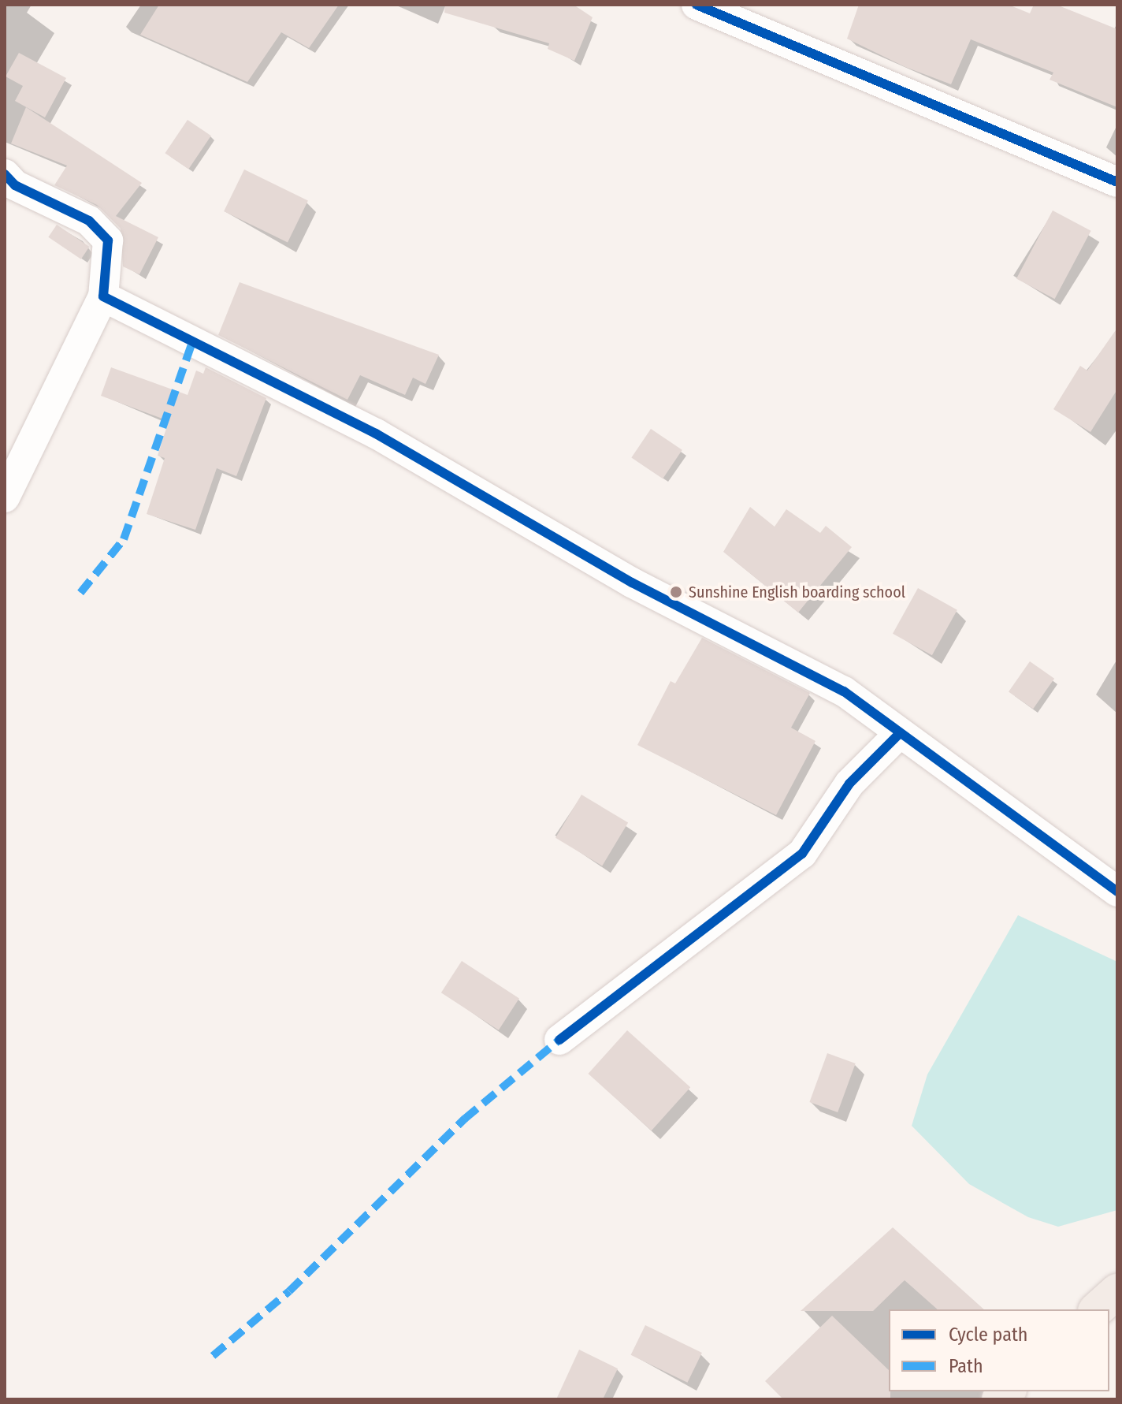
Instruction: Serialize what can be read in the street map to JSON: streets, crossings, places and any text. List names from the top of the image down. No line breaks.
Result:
{"places":["Sunshine English boarding school"],"legend":["Cycle path","Path"]}
